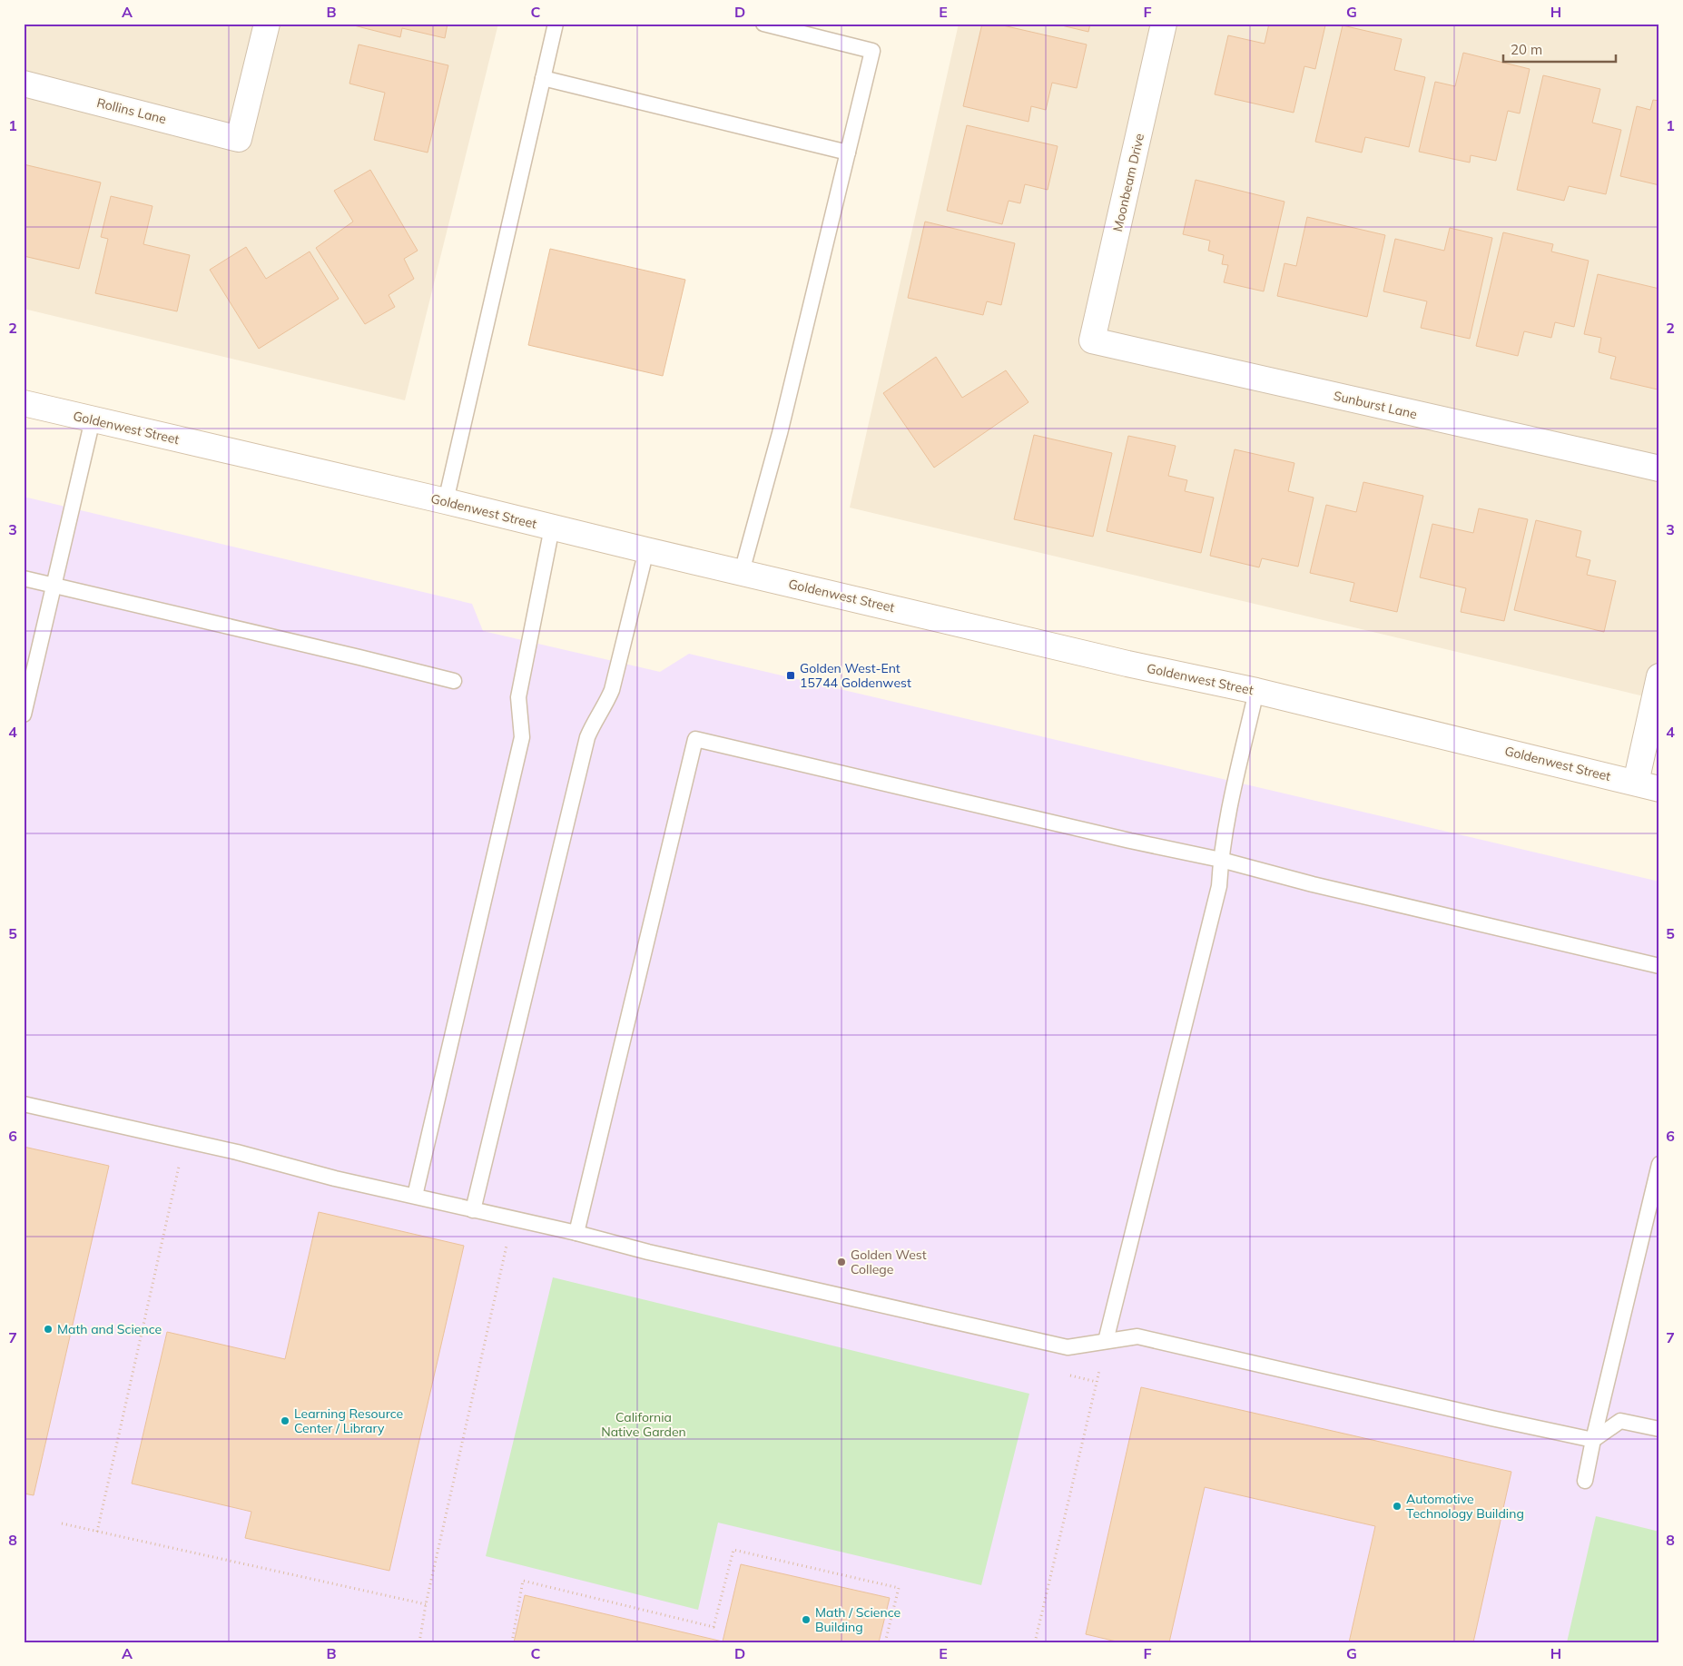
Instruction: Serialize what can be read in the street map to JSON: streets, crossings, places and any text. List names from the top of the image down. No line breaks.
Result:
{"streets":{"main road":["Rollins Lane","Moonbeam Drive","Sunburst Lane","Goldenwest Street"]},"crossings":[["Moonbeam Drive","Sunburst Lane"]],"parks":["California Native Garden"],"places":{"transit":["Golden West-Ent 15744 Goldenwest"],"other":["Golden West College","Math and Science","Learning Resource Center / Library","Automotive Technology Building","Math / Science Building"]},"scale_bar":"20 m","grid":{"columns":["A","B","C","D","E","F","G","H"],"rows":["1","2","3","4","5","6","7","8"]}}
